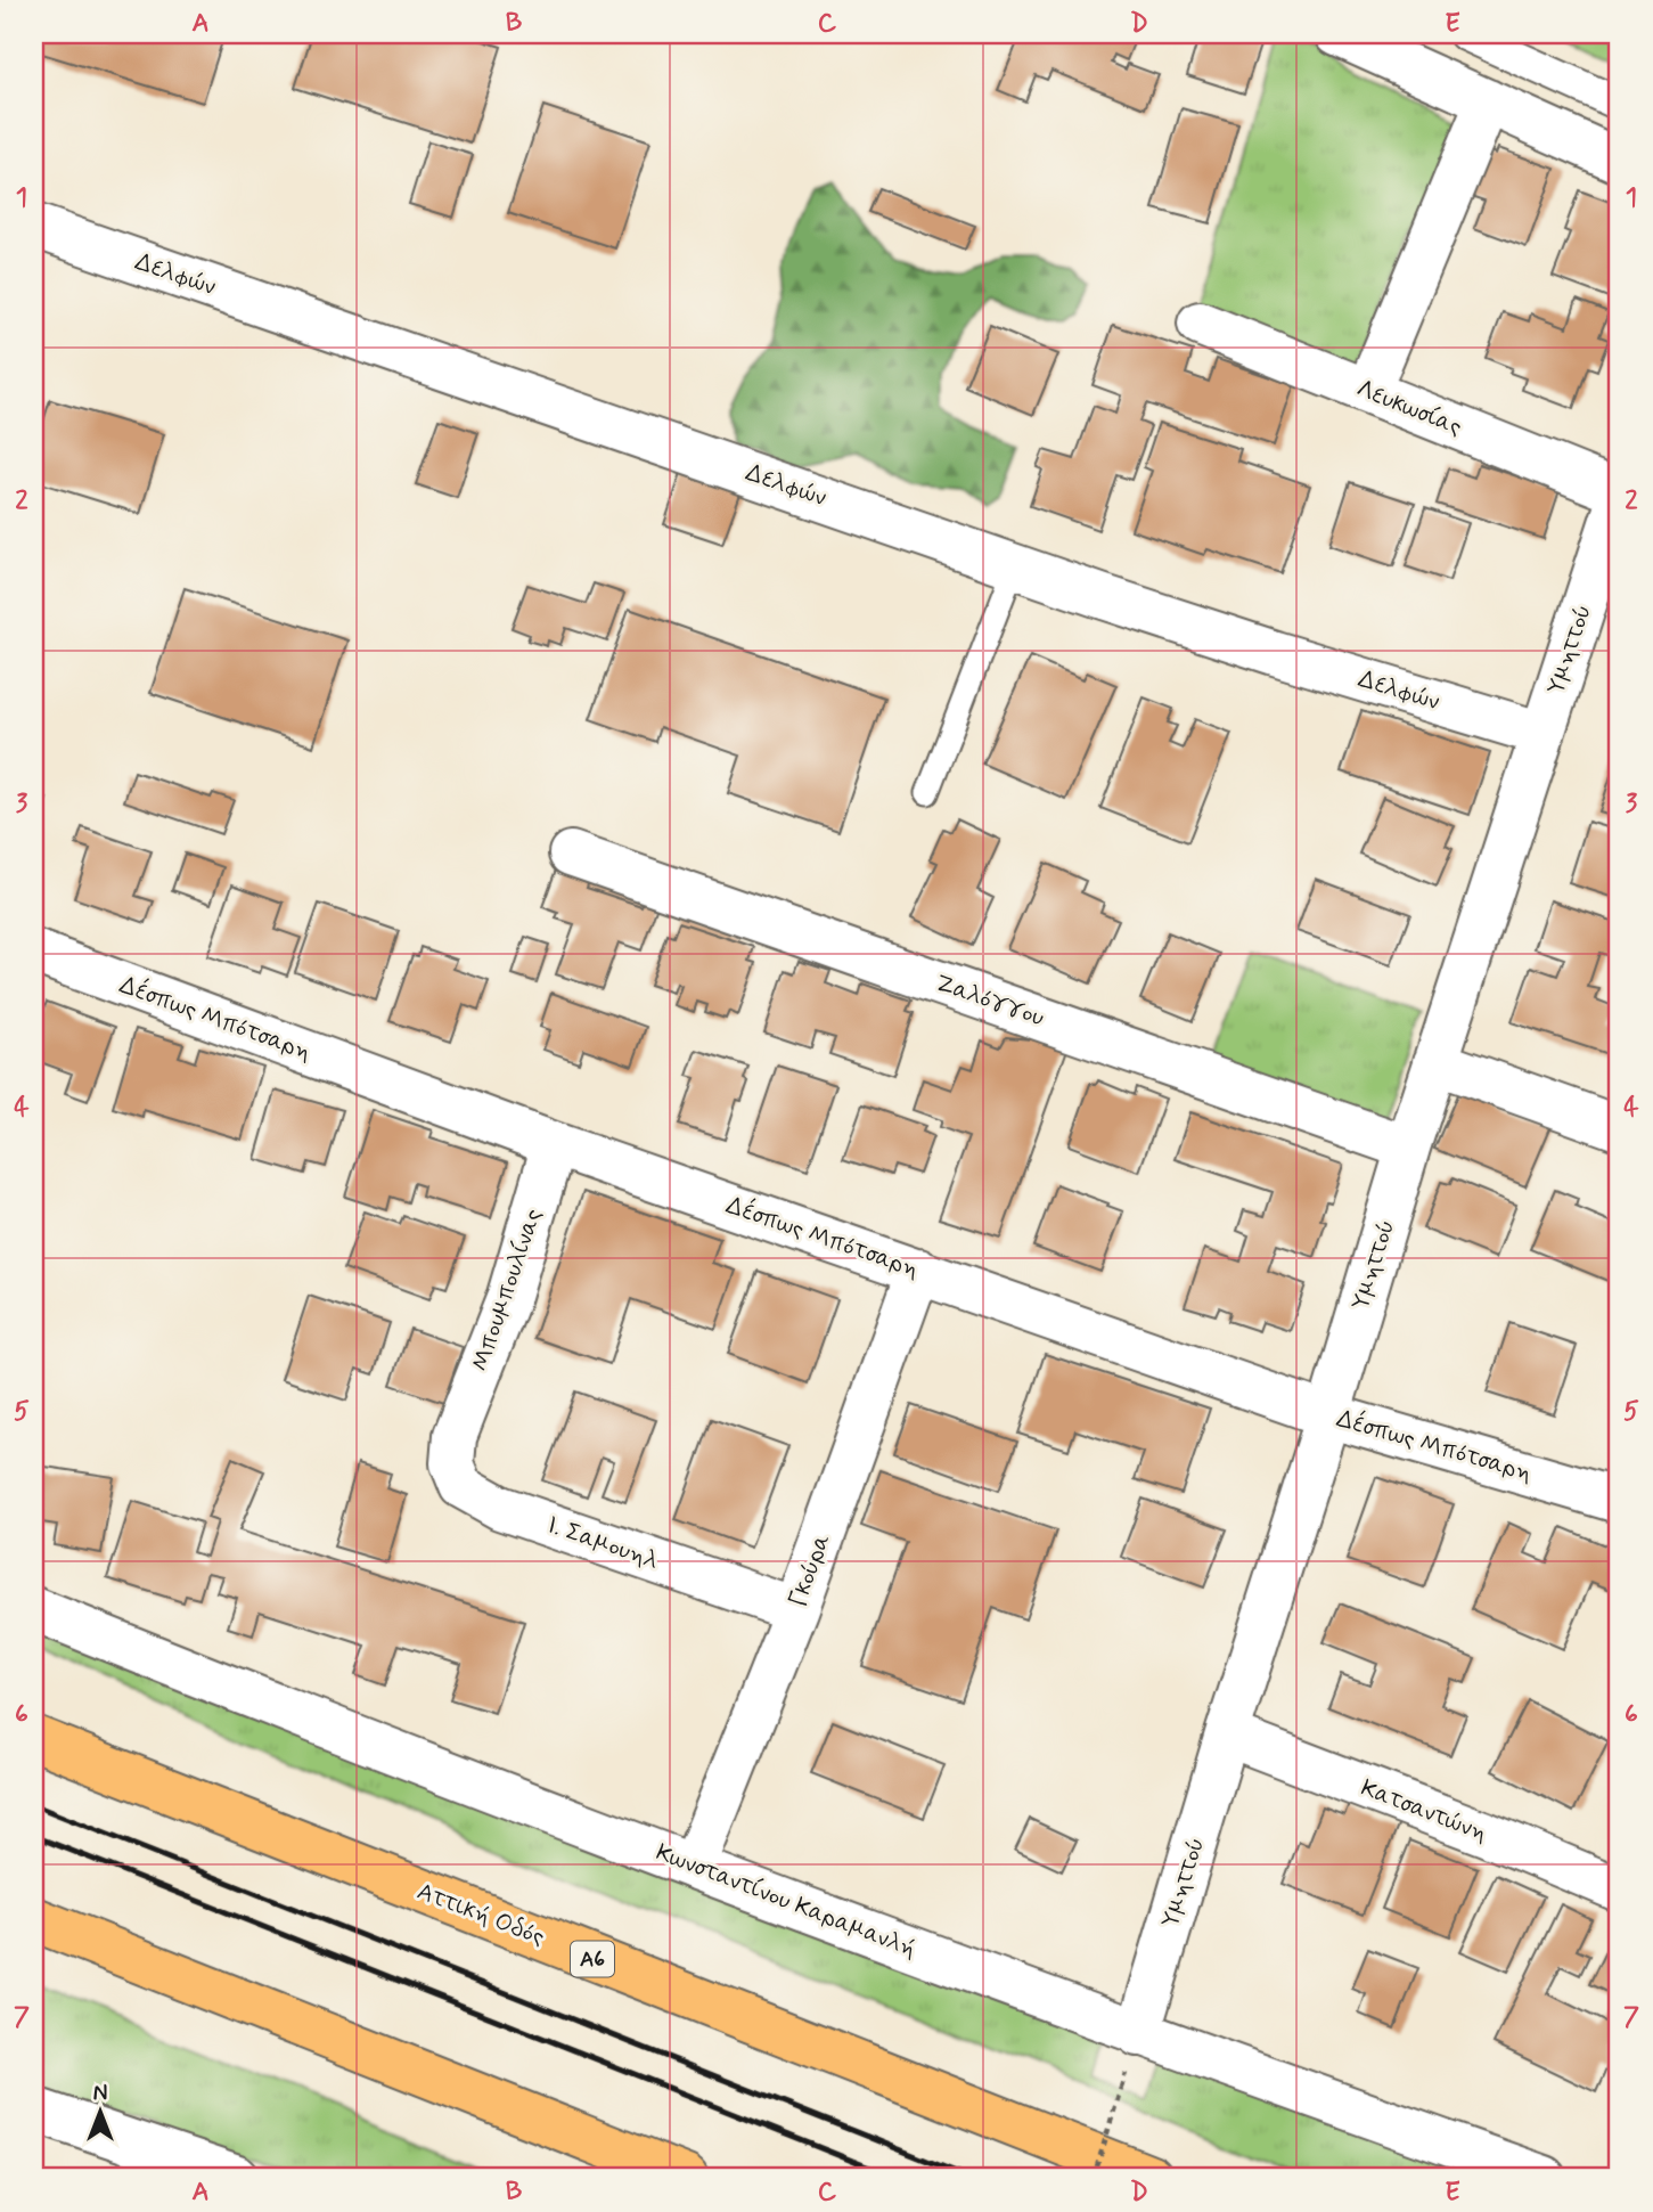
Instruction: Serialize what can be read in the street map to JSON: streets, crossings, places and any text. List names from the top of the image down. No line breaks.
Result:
{"streets":{"highway":["Αττική Οδός","Α6"],"street":["Δελφών","Λευκωσίας","Υμηττού","Ζαλόγγου","Δέσπως Μπότσαρη","Μπουμπουλίνας","Ι. Σαμουηλ","Γκούρα","Κατσαντώνη","Κωνσταντίνου Καραμανλή"]},"crossings":[["Δελφών","Υμηττού"],["Υμηττού","Ζαλόγγου"],["Υμηττού","Δέσπως Μπότσαρη"],["Υμηττού","Κατσαντώνη"],["Υμηττού","Κωνσταντίνου Καραμανλή"],["Δέσπως Μπότσαρη","Μπουμπουλίνας"],["Δέσπως Μπότσαρη","Γκούρα"],["Μπουμπουλίνας","Ι. Σαμουηλ"],["Ι. Σαμουηλ","Γκούρα"],["Γκούρα","Κωνσταντίνου Καραμανλή"]],"north":"top","grid":{"columns":["A","B","C","D","E"],"rows":["1","2","3","4","5","6","7"]}}
